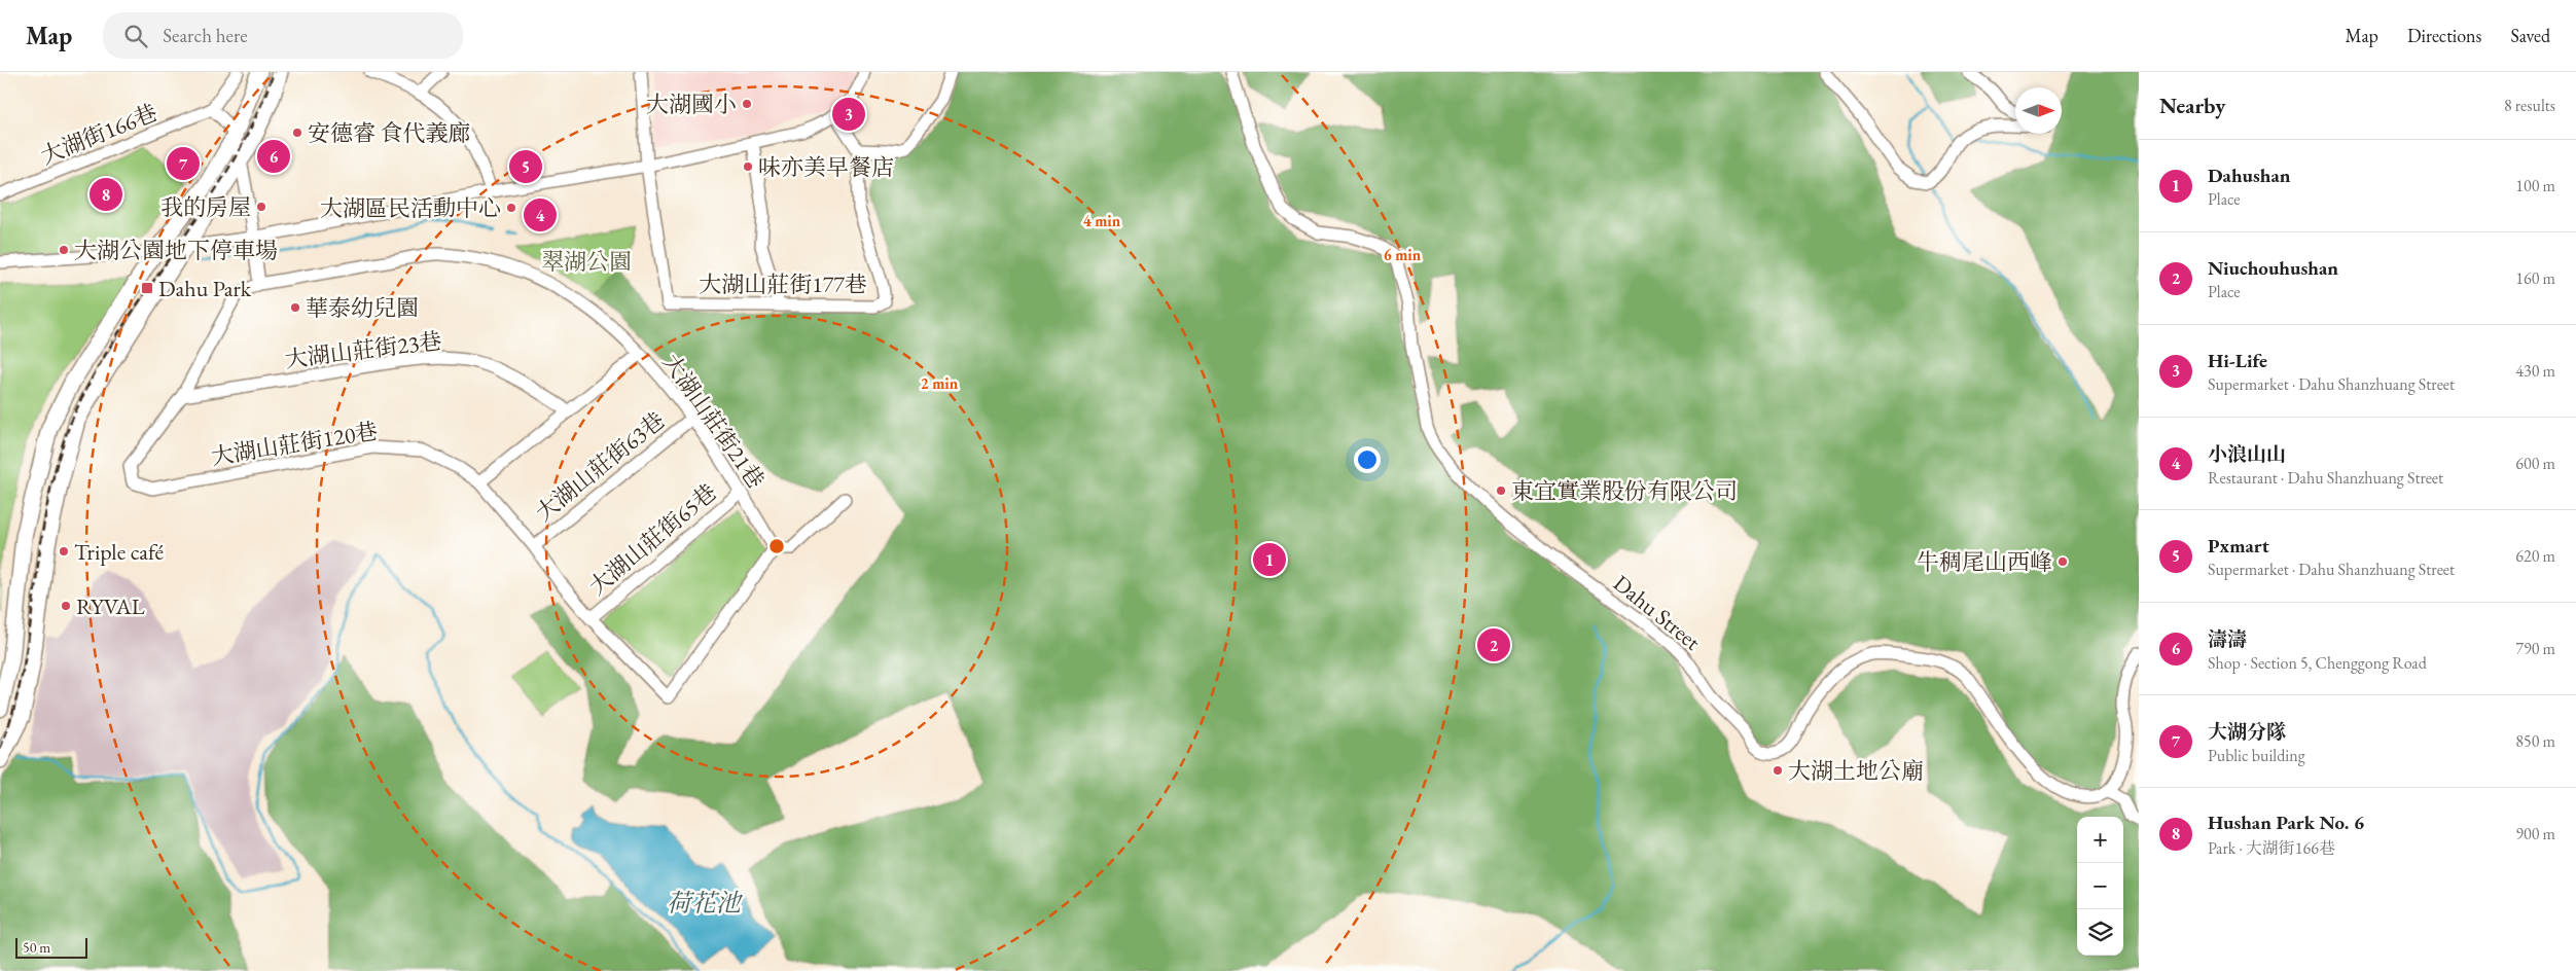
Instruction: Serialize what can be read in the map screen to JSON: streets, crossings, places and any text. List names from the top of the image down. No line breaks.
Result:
{"streets":{"street":["大湖街166巷","大湖山莊街177巷","大湖山莊街23巷","大湖山莊街21巷","大湖山莊街120巷","大湖山莊街63巷","大湖山莊街65巷","Dahu Street"]},"crossings":[["大湖山莊街23巷","大湖山莊街120巷"],["大湖山莊街21巷","大湖山莊街120巷"],["大湖山莊街21巷","大湖山莊街63巷"],["大湖山莊街21巷","大湖山莊街65巷"],["大湖山莊街120巷","大湖山莊街63巷"],["大湖山莊街120巷","大湖山莊街65巷"]],"water":["荷花池"],"parks":["翠湖公園"],"places":{"other":["大湖國小","安德睿 食代義廊","味亦美早餐店","我的房屋","大湖區民活動中心","大湖公園地下停車場","華泰幼兒園","東宜實業股份有限公司","Triple café","牛稠尾山西峰","RYVAL","大湖土地公廟"],"transit":["Dahu Park"]},"scale_bar":"50 m","north":"right","page":{"header":"Map","search":"Search here","nav":["Map","Directions","Saved"],"heading":["Nearby","8 results"],"pins":["3","6","7","5","8","4","1","2"],"list":[{"mark":"1","name":"Dahushan","note":"Place","value":"100 m"},{"mark":"2","name":"Niuchouhushan","note":"Place","value":"160 m"},{"mark":"3","name":"Hi-Life","note":"Supermarket · Dahu Shanzhuang Street","value":"430 m"},{"mark":"4","name":"小浪山山","note":"Restaurant · Dahu Shanzhuang Street","value":"600 m"},{"mark":"5","name":"Pxmart","note":"Supermarket · Dahu Shanzhuang Street","value":"620 m"},{"mark":"6","name":"濤濤","note":"Shop · Section 5, Chenggong Road","value":"790 m"},{"mark":"7","name":"大湖分隊","note":"Public building","value":"850 m"},{"mark":"8","name":"Hushan Park No. 6","note":"Park · 大湖街166巷","value":"900 m"}],"map_buttons":["+","−"],"scale":"50 m"},"rings":["4 min","6 min","2 min"]}
